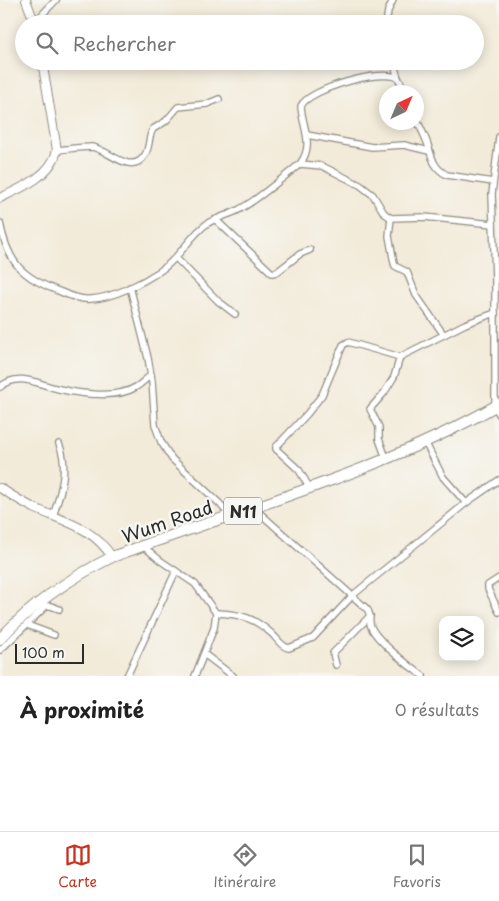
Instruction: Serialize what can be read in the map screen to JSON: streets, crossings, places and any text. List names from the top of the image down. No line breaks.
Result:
{"streets":{"highway":["N11","Wum Road"]},"scale_bar":"100 m","north":"top right","page":{"search":"Rechercher","scale":"100 m","heading":["À proximité","0 résultats"],"nav":["Carte","Itinéraire","Favoris"]}}
